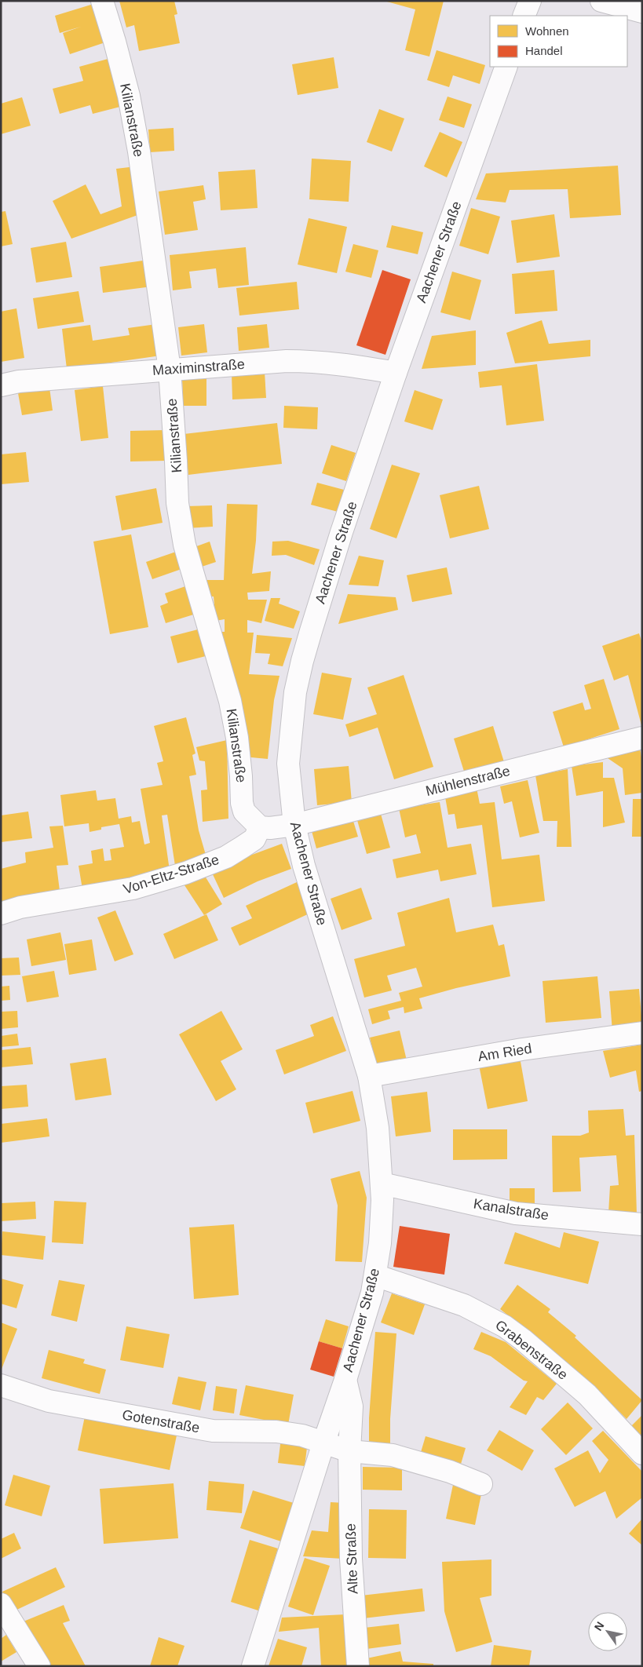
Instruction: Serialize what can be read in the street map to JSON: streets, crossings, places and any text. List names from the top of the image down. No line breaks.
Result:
{"streets":{"street":["Kilianstraße","Aachener Straße","Maximinstraße","Mühlenstraße","Von-Eltz-Straße","Am Ried","Kanalstraße","Grabenstraße","Gotenstraße","Alte Straße"]},"crossings":[["Kilianstraße","Maximinstraße"],["Kilianstraße","Von-Eltz-Straße"],["Aachener Straße","Maximinstraße"],["Aachener Straße","Mühlenstraße"],["Aachener Straße","Am Ried"],["Aachener Straße","Kanalstraße"],["Aachener Straße","Grabenstraße"],["Aachener Straße","Gotenstraße"],["Aachener Straße","Alte Straße"]],"legend":["Wohnen","Handel"],"north":"top left"}
